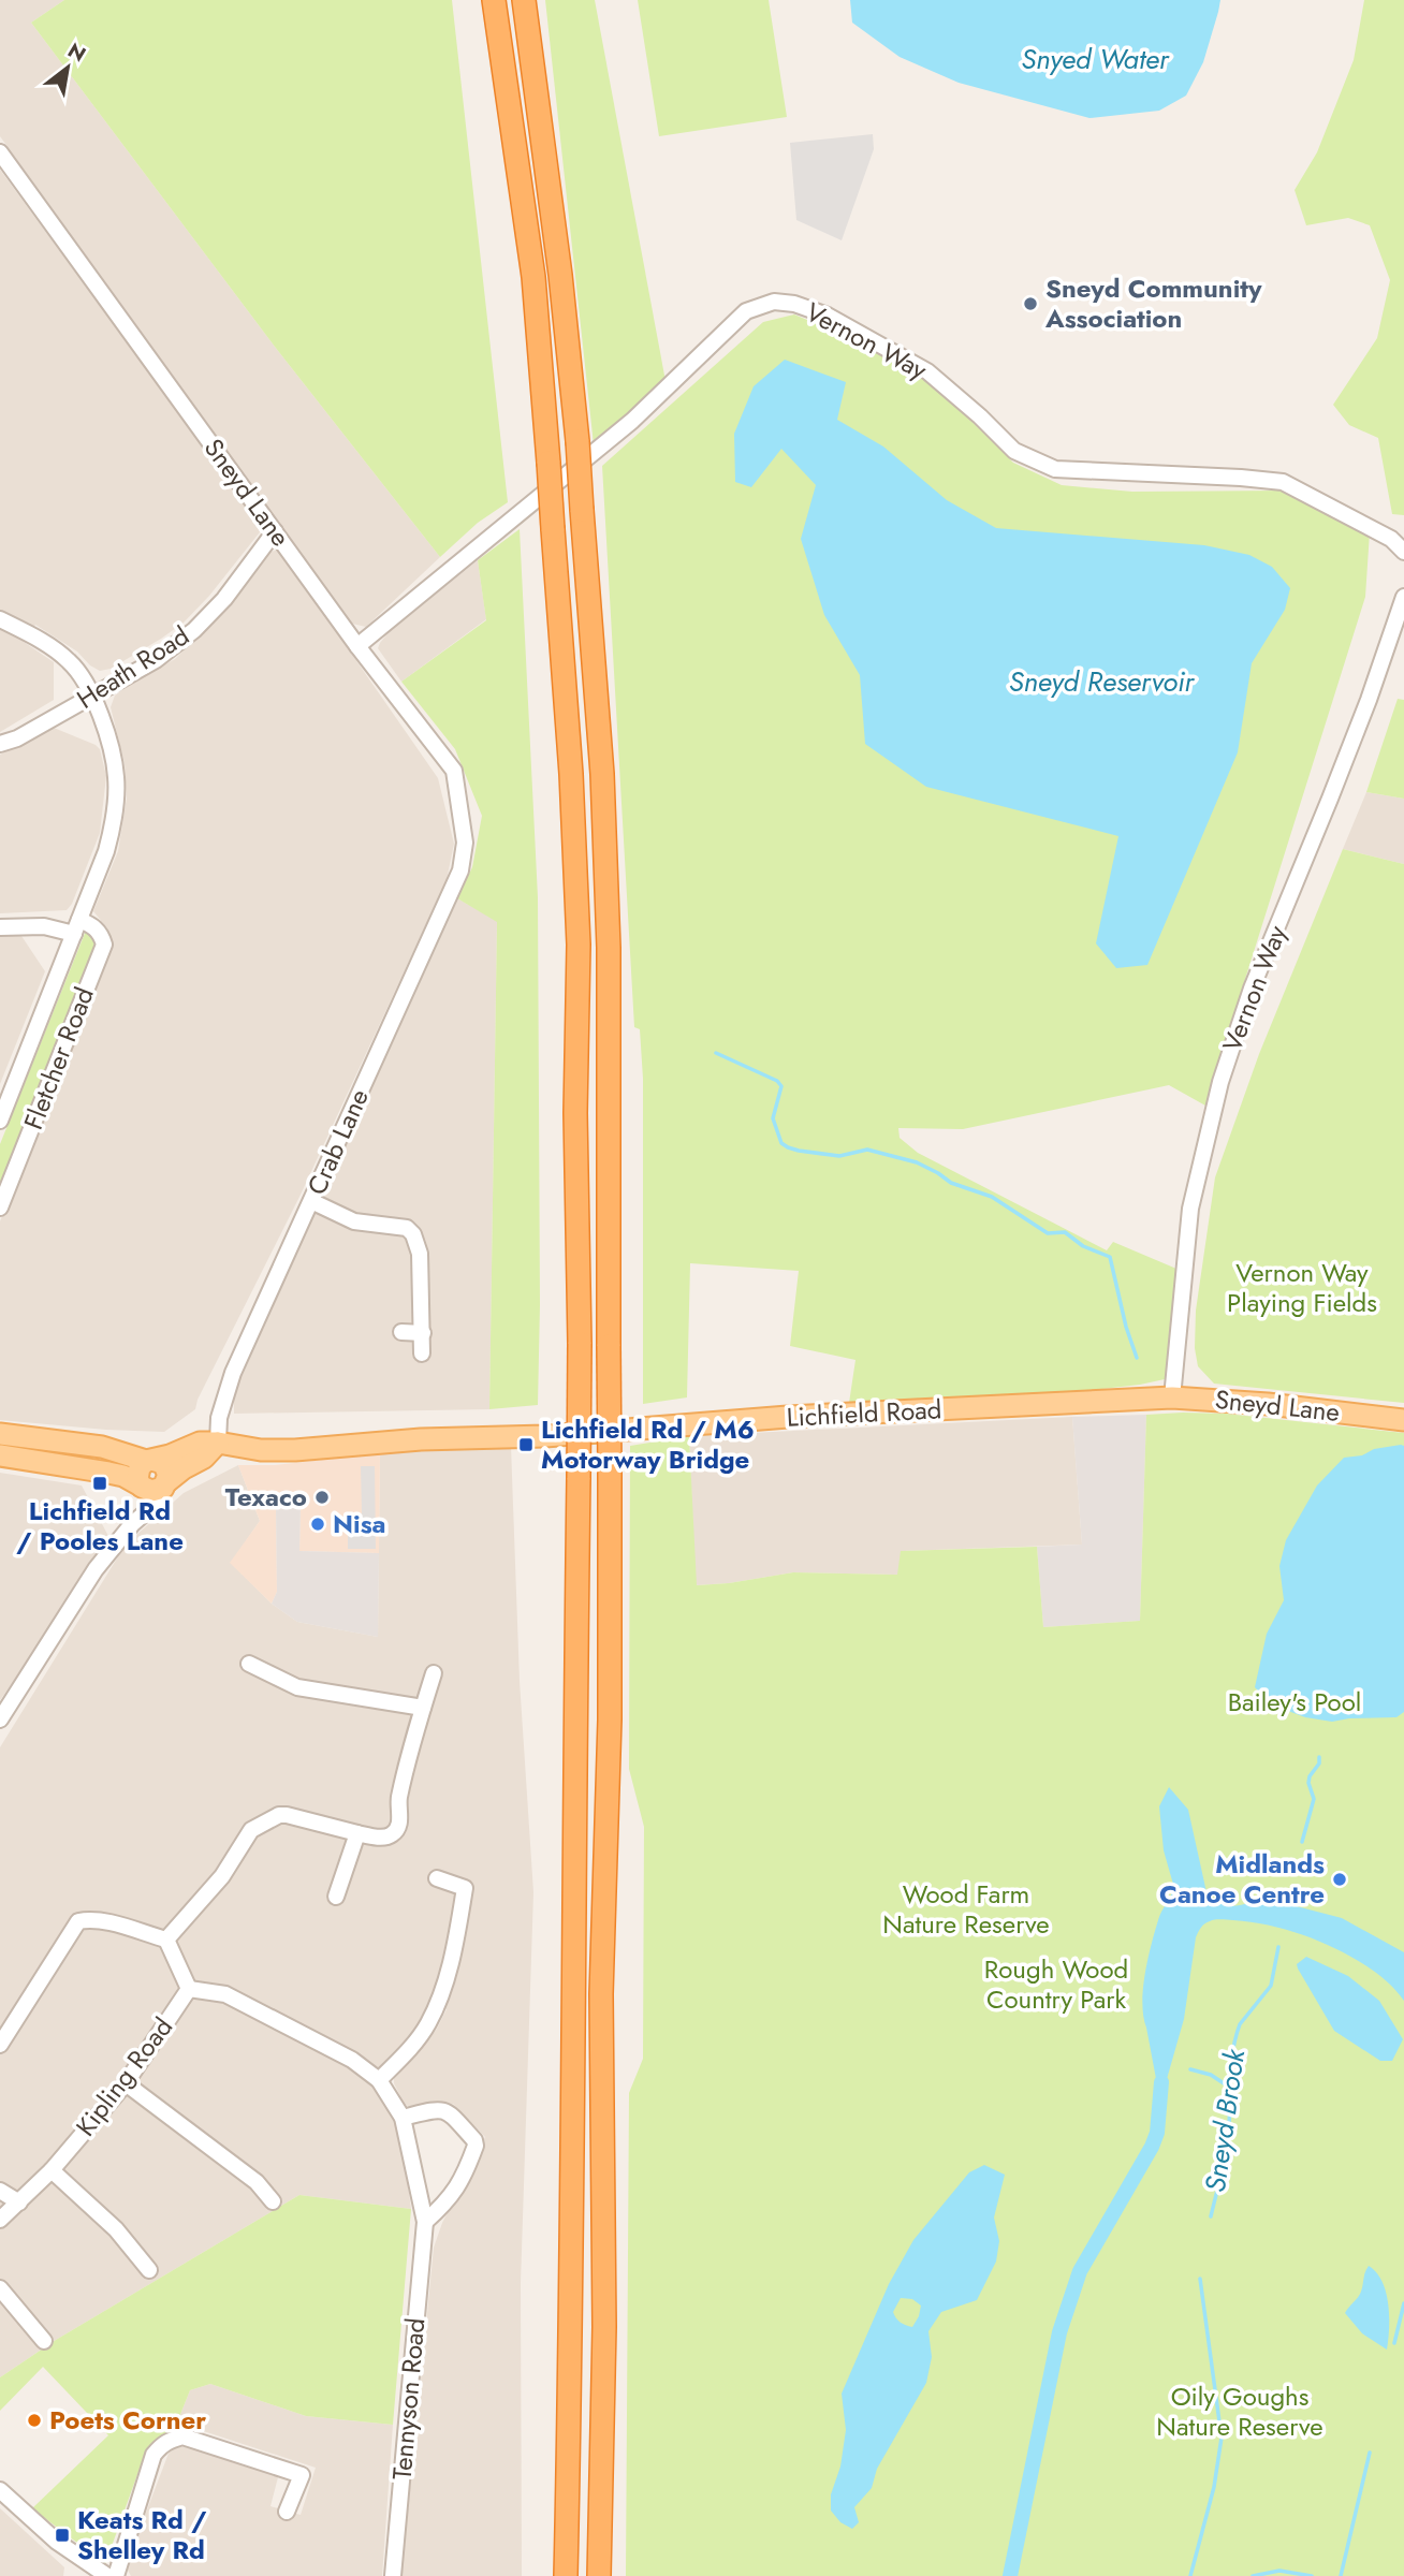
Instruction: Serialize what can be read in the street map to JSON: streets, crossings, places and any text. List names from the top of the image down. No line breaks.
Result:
{"streets":{"main road":["Sneyd Lane","Lichfield Road"],"street":["Vernon Way","Heath Road","Fletcher Road","Crab Lane","Kipling Road","Tennyson Road"]},"crossings":[["Vernon Way","Sneyd Lane"],["Vernon Way","Lichfield Road"],["Sneyd Lane","Heath Road"],["Sneyd Lane","Crab Lane"],["Sneyd Lane","Lichfield Road"],["Heath Road","Fletcher Road"],["Crab Lane","Lichfield Road"],["Kipling Road","Tennyson Road"]],"water":["Snyed Water","Sneyd Reservoir","Sneyd Brook"],"parks":["Vernon Way Playing Fields","Bailey's Pool","Wood Farm Nature Reserve","Rough Wood Country Park","Oily Goughs Nature Reserve"],"places":{"other":["Sneyd Community Association","Texaco","Nisa","Midlands Canoe Centre","Poets Corner"],"transit":["Lichfield Rd / M6 Motorway Bridge","Lichfield Rd / Pooles Lane","Keats Rd / Shelley Rd"]},"north":"top right"}
